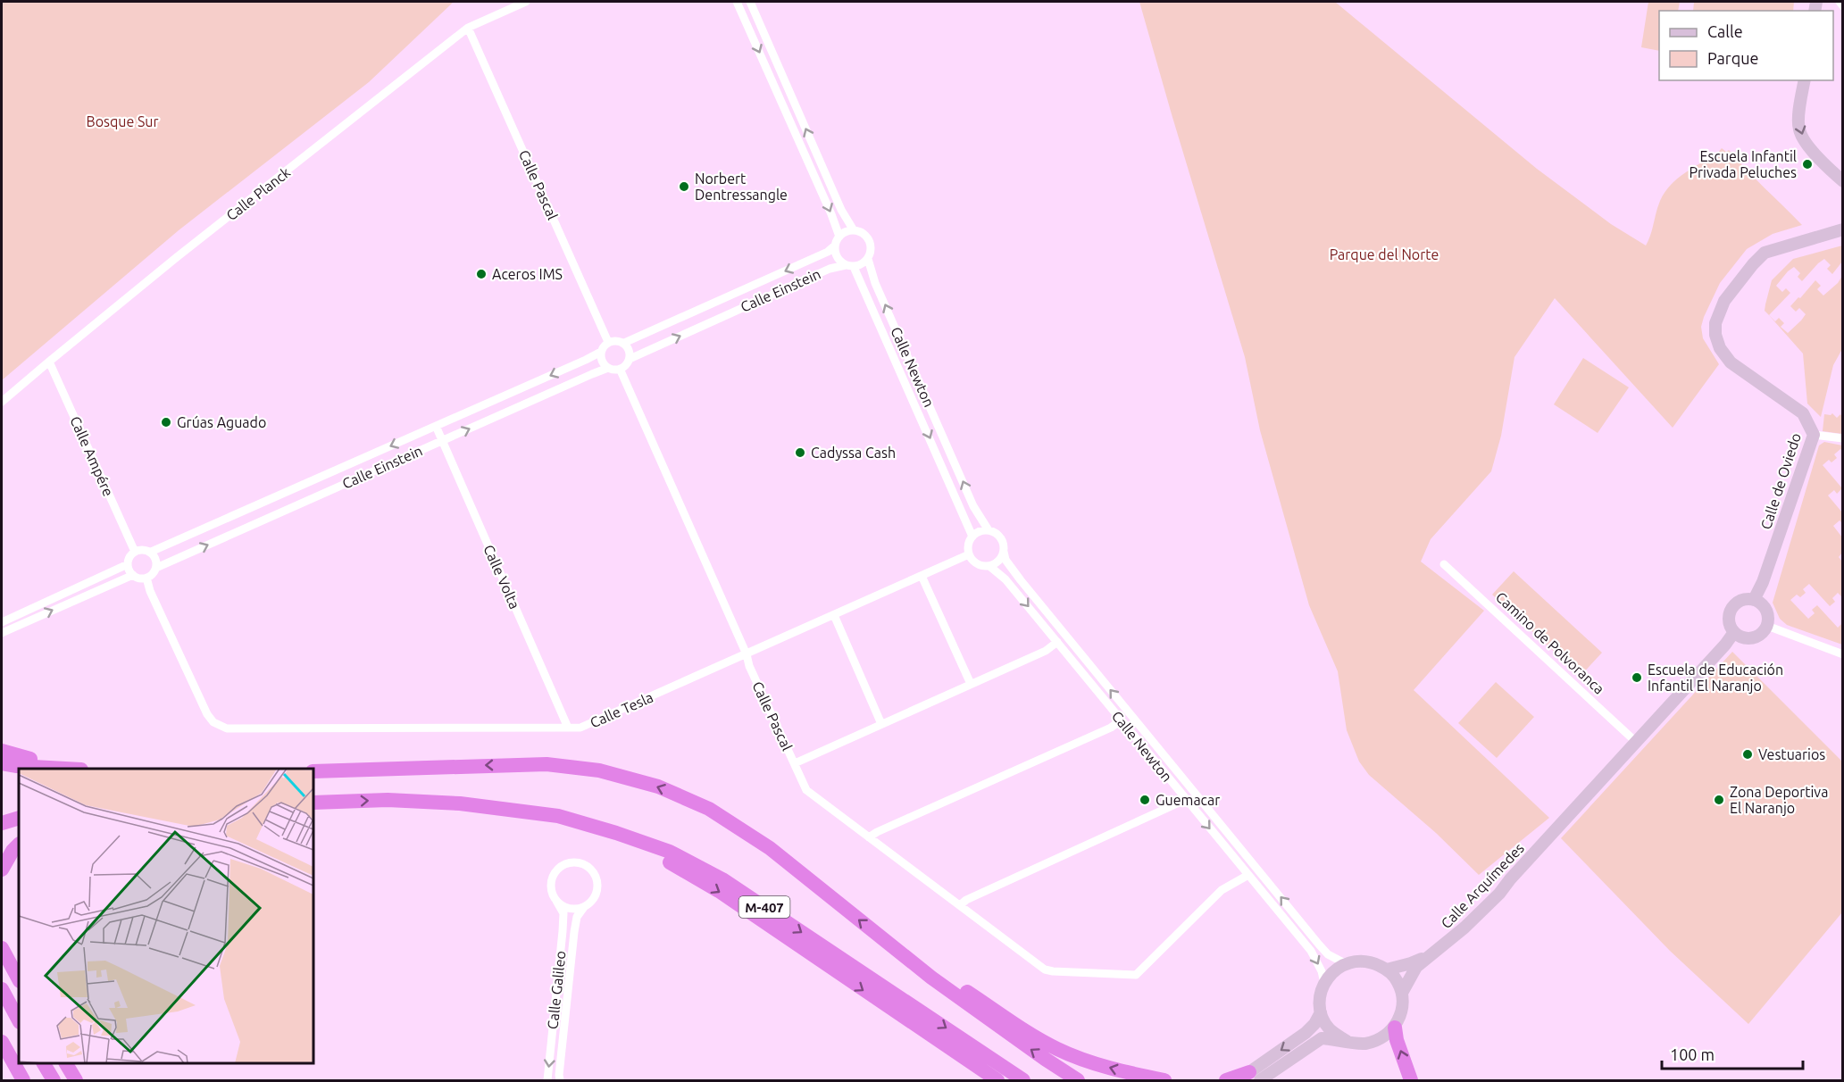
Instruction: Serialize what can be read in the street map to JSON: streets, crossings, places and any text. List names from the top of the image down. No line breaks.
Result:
{"streets":{"highway":["M-407"],"street":["Calle Pascal","Calle Planck","Calle Einstein","Calle Newton","Calle Ampére","Calle de Oviedo","Calle Volta","Camino de Polvoranca","Calle Tesla","Calle Arquímedes","Calle Galileo"]},"crossings":[["Calle Pascal","Calle Planck"],["Calle Pascal","Calle Einstein"],["Calle Pascal","Calle Newton"],["Calle Pascal","Calle Tesla"],["Calle Planck","Calle Ampére"],["Calle Einstein","Calle Newton"],["Calle Einstein","Calle Ampére"],["Calle Einstein","Calle Volta"],["Calle Einstein","Calle Tesla"],["Calle Newton","Calle Tesla"],["Calle Newton","Calle Arquímedes"],["Calle Ampére","Calle Tesla"],["Calle Volta","Calle Tesla"],["Camino de Polvoranca","Calle Arquímedes"]],"parks":["Bosque Sur","Parque del Norte"],"places":["Escuela Infantil Privada Peluches","Norbert Dentressangle","Aceros IMS","Grúas Aguado","Cadyssa Cash","Escuela de Educación Infantil El Naranjo","Vestuarios","Guemacar","Zona Deportiva El Naranjo"],"legend":["Calle","Parque"],"scale_bar":"100 m"}
